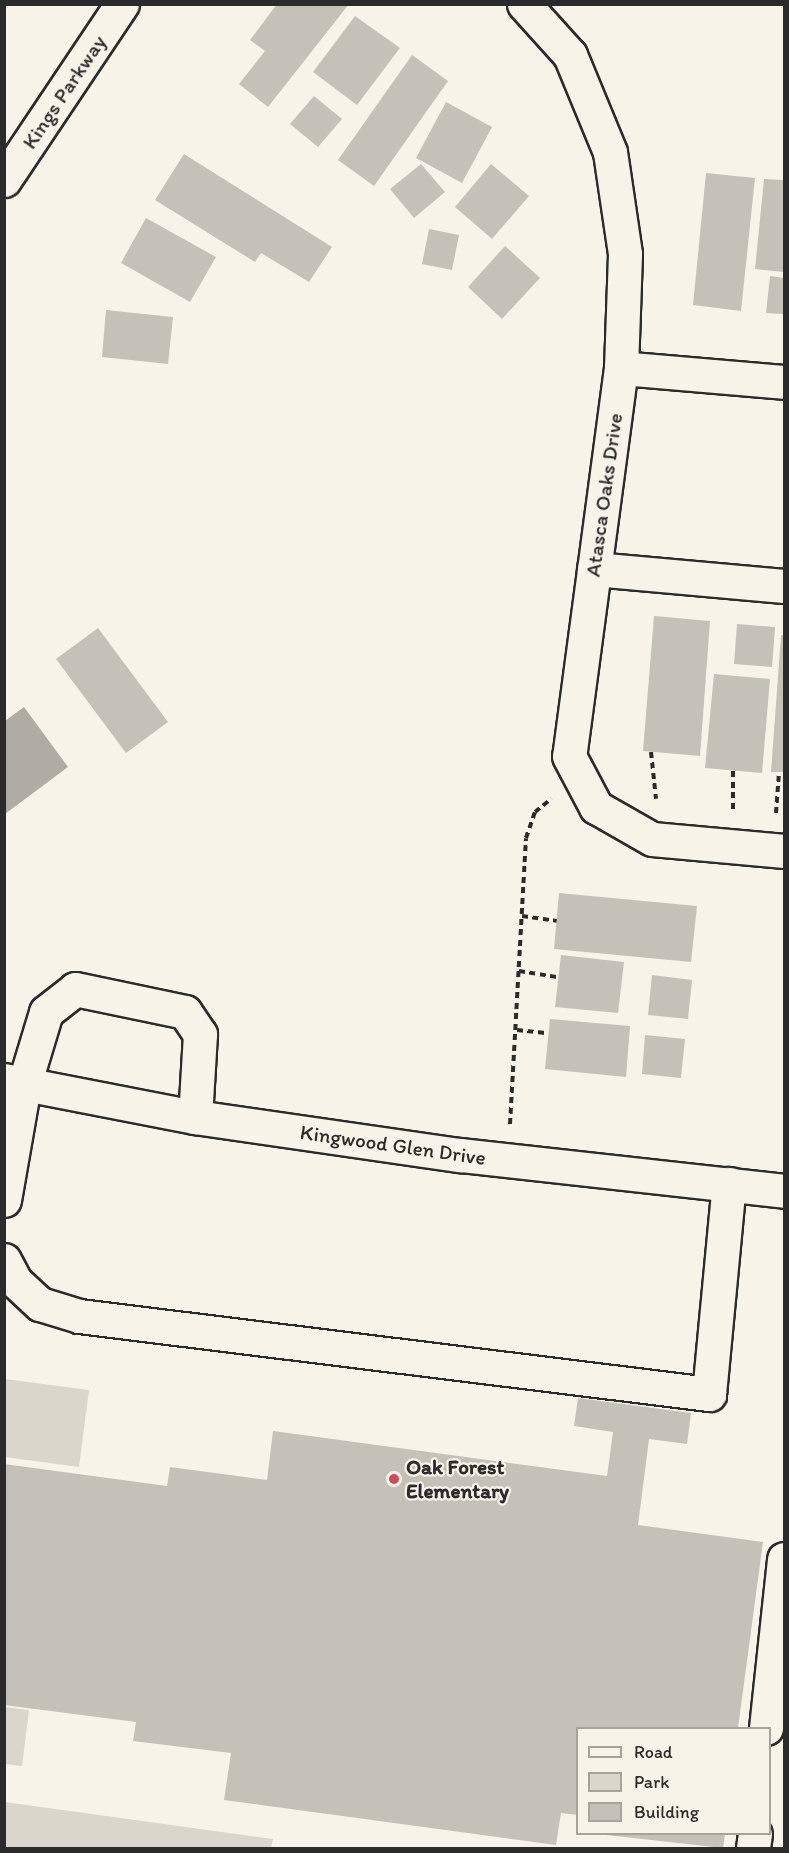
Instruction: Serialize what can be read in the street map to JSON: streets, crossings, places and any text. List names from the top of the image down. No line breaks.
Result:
{"streets":{"street":["Kings Parkway","Atasca Oaks Drive","Kingwood Glen Drive"]},"places":["Oak Forest Elementary"],"legend":["Road","Park","Building"]}
